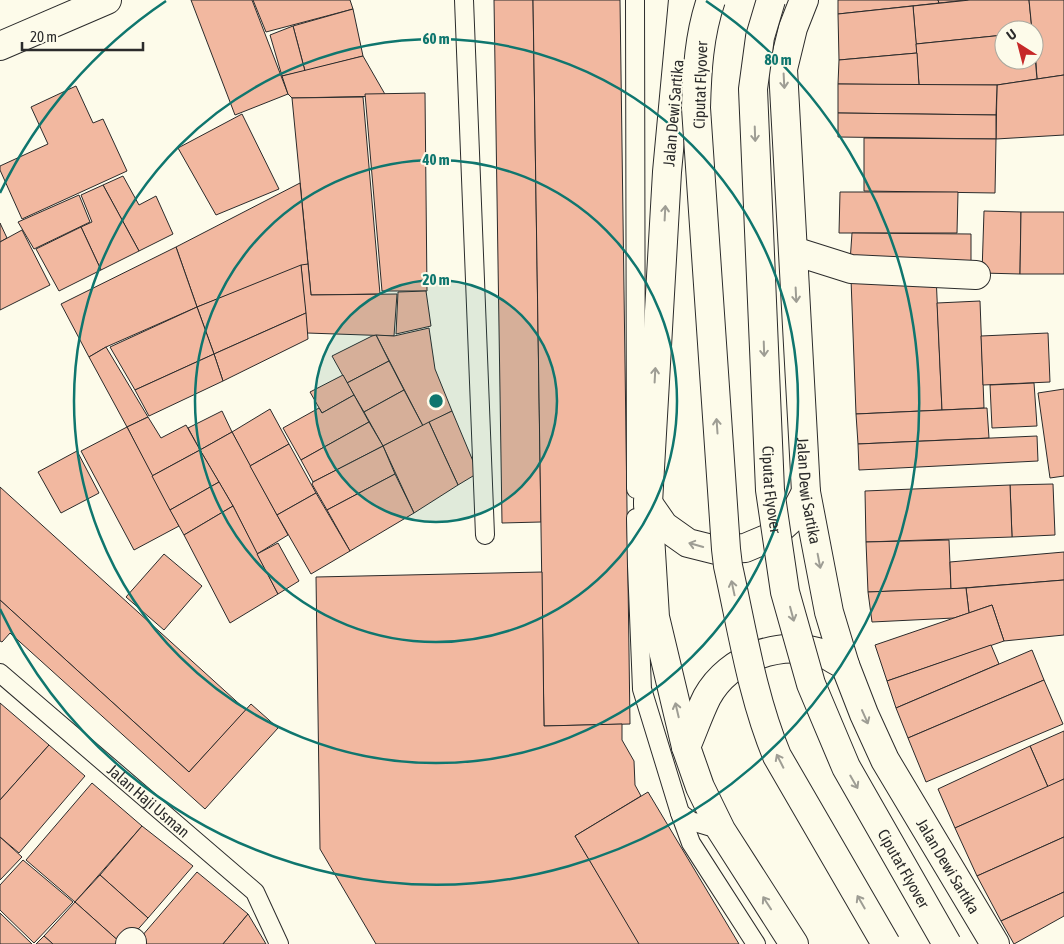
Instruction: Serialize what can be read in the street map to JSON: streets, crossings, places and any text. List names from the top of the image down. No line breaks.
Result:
{"streets":{"main road":["Ciputat Flyover","Jalan Dewi Sartika"],"lane":["Jalan Haji Usman"]},"scale_bar":"20 m","north":"top left","rings":["60 m","80 m","40 m","20 m"]}
